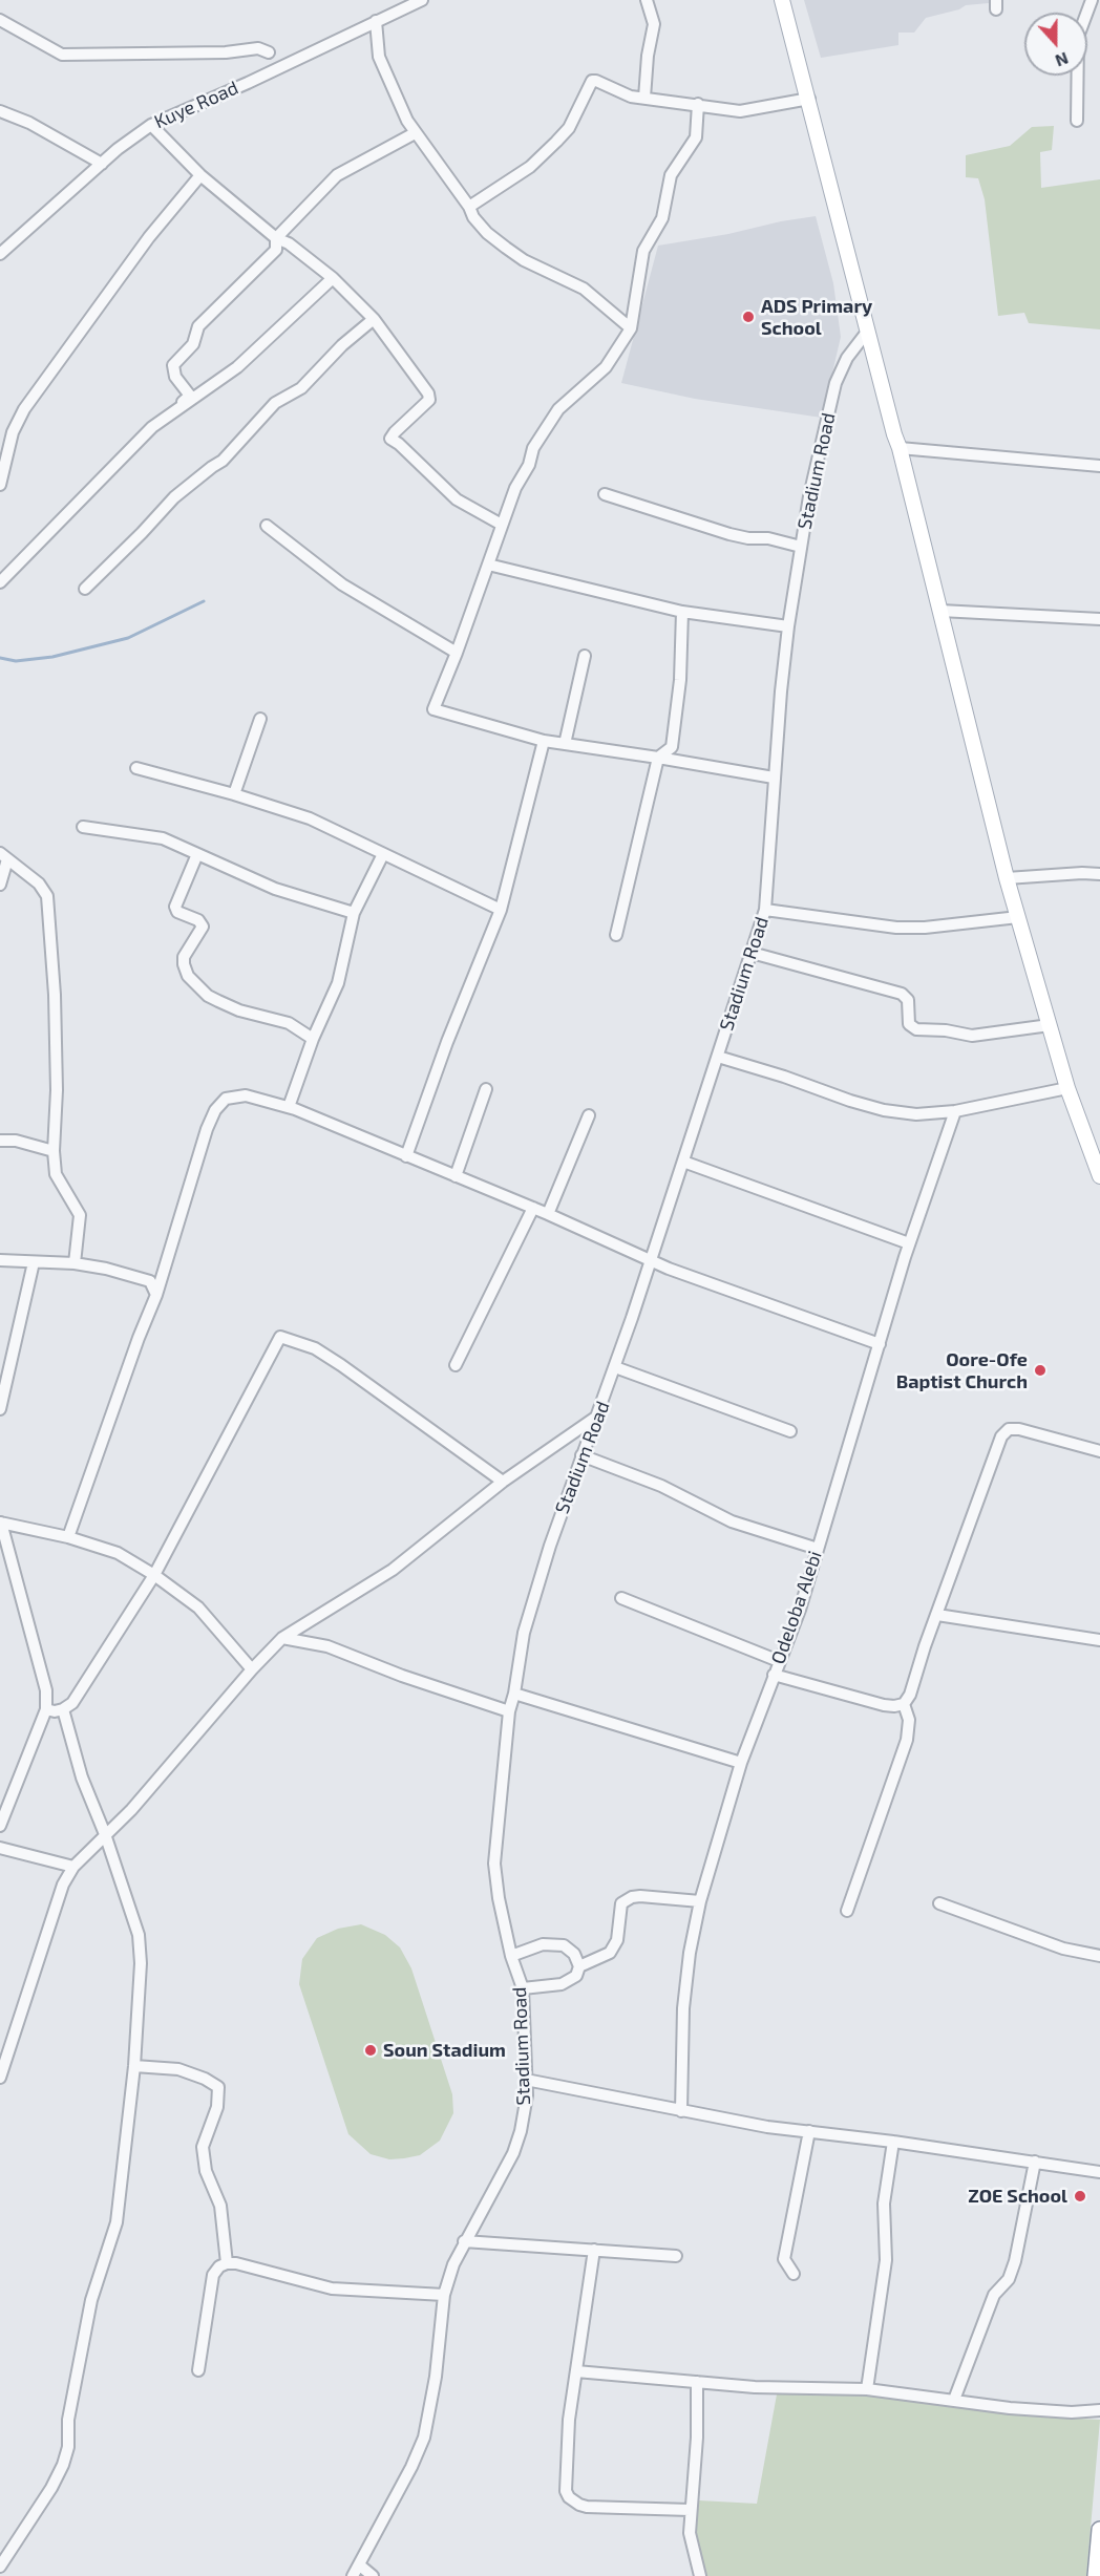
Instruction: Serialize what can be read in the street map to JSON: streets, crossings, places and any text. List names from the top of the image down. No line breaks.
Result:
{"streets":{"street":["Kuye Road","Stadium Road","Odeloba Alebi"]},"places":["ADS Primary School","Oore-Ofe Baptist Church","Soun Stadium","ZOE School"],"north":"bottom"}
